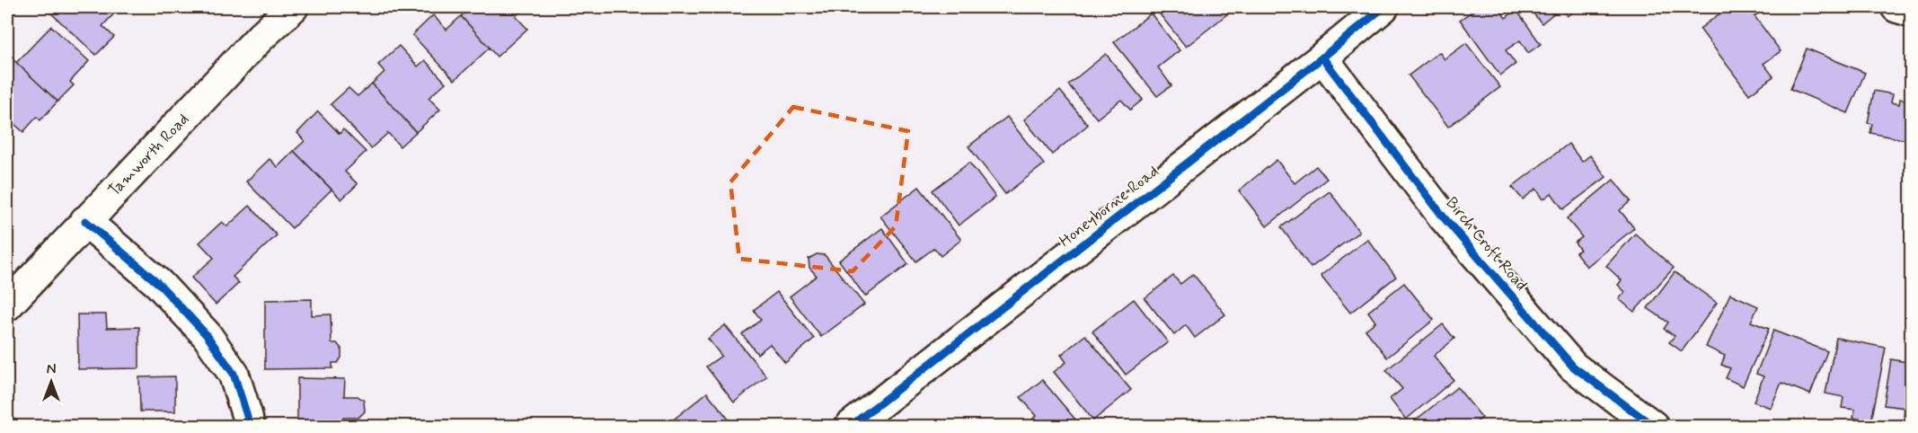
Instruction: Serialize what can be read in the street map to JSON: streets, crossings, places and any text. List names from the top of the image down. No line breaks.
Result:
{"streets":{"street":["Tamworth Road","Honeyborne Road","Birch Croft Road"]},"crossings":[["Honeyborne Road","Birch Croft Road"]],"north":"top"}
